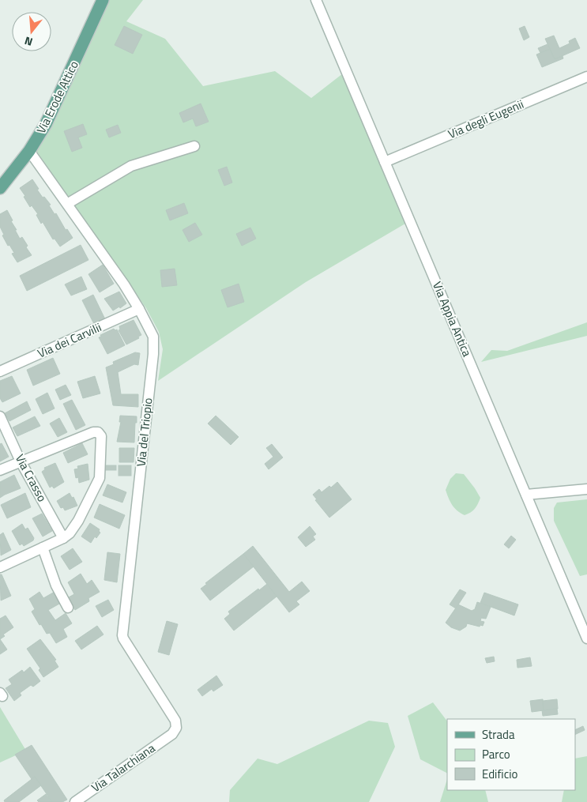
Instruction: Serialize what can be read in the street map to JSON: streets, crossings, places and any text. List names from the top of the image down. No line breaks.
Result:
{"streets":{"main road":["Via Erode Attico"],"street":["Via degli Eugenii","Via Appia Antica","Via dei Carvilii","Via del Triopio","Via Crasso","Via Talarchiana"]},"crossings":[["Via Erode Attico","Via del Triopio"],["Via degli Eugenii","Via Appia Antica"],["Via dei Carvilii","Via del Triopio"],["Via del Triopio","Via Talarchiana"]],"legend":["Strada","Parco","Edificio"],"north":"bottom"}
